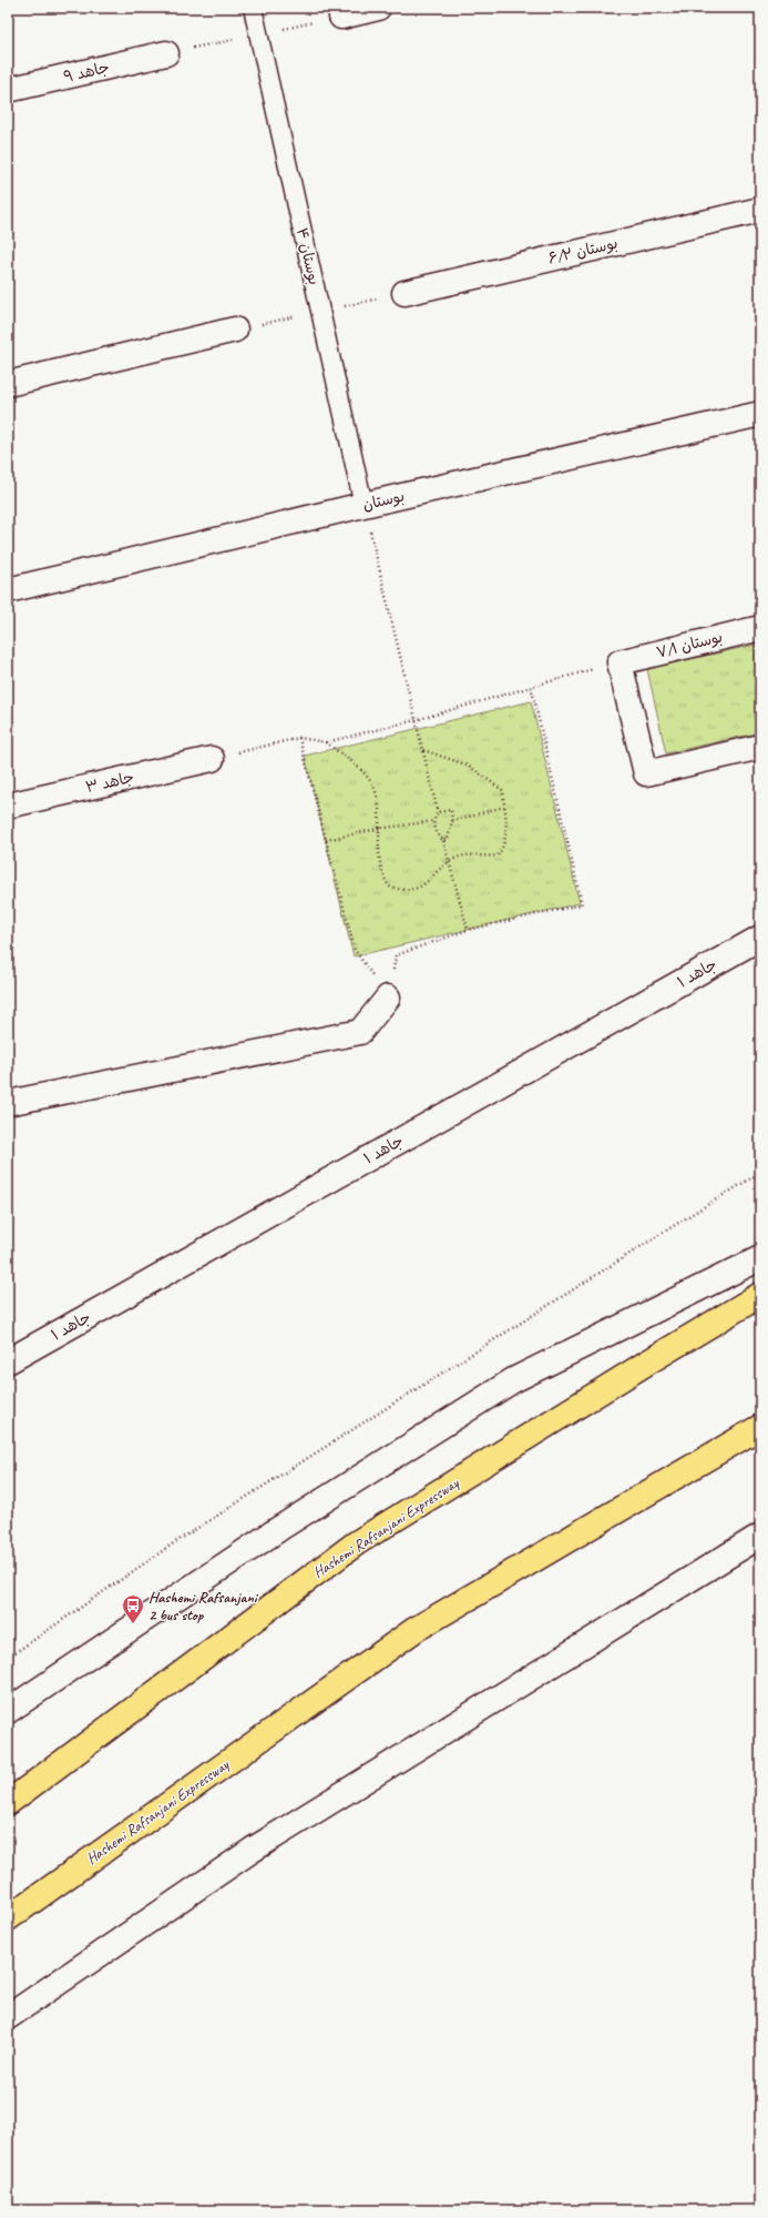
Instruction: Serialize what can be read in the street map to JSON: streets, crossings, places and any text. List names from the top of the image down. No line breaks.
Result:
{"streets":{"highway":["Hashemi Rafsanjani Expressway"],"street":["جاهد ۹","بوستان ۶/۲","بوستان","بوستان ۷/۱","جاهد ۳","جاهد ۱"],"lane":["بوستان ۴"]},"crossings":[["بوستان ۴","بوستان"]],"places":{"bus stop":["Hashemi Rafsanjani 2 bus stop"]}}
